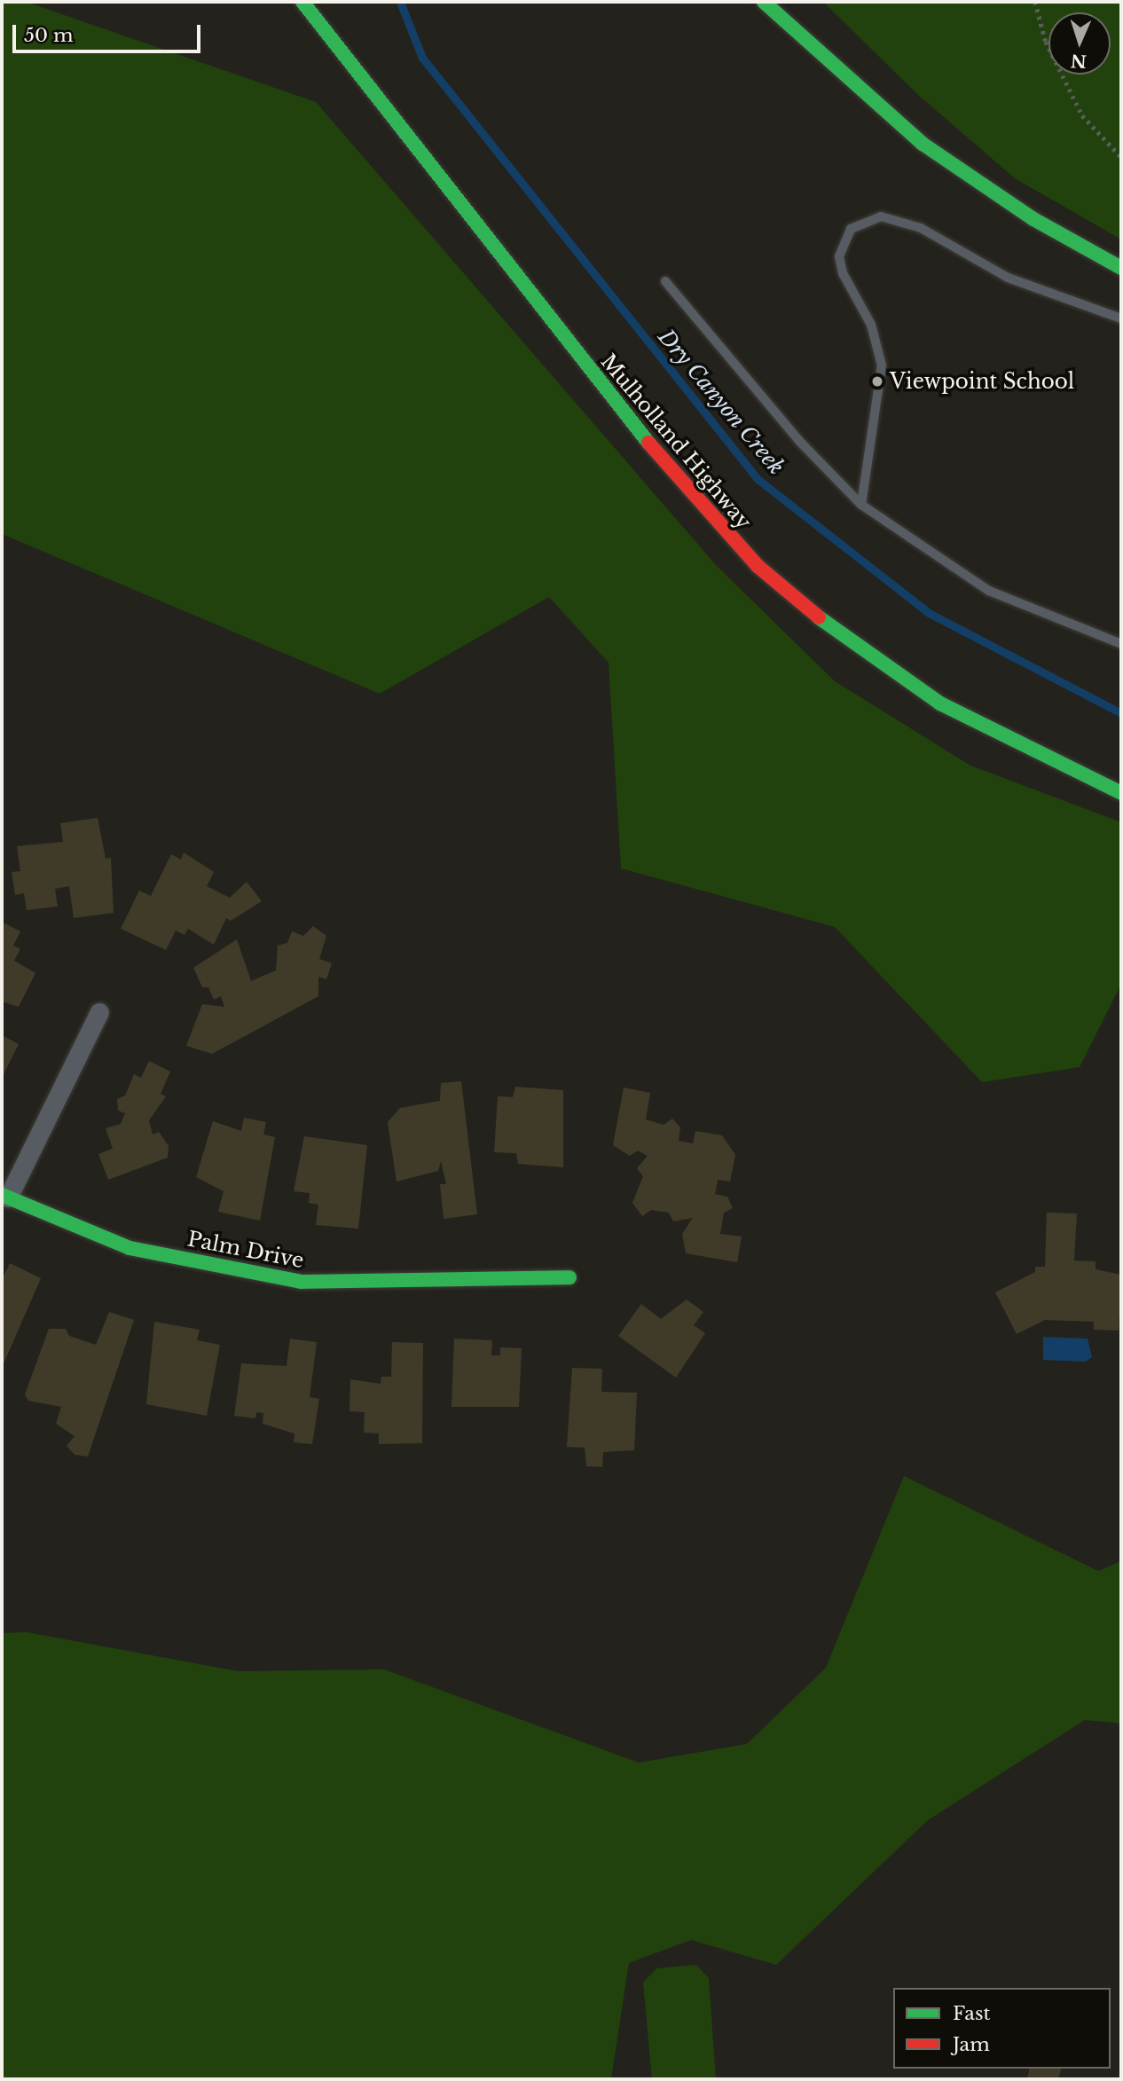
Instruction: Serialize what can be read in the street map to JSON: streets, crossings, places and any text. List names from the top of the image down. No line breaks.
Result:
{"streets":{"main road":["Mulholland Highway","Palm Drive"]},"water":["Dry Canyon Creek"],"places":["Viewpoint School"],"legend":["Fast","Jam"],"scale_bar":"50 m","north":"bottom"}
